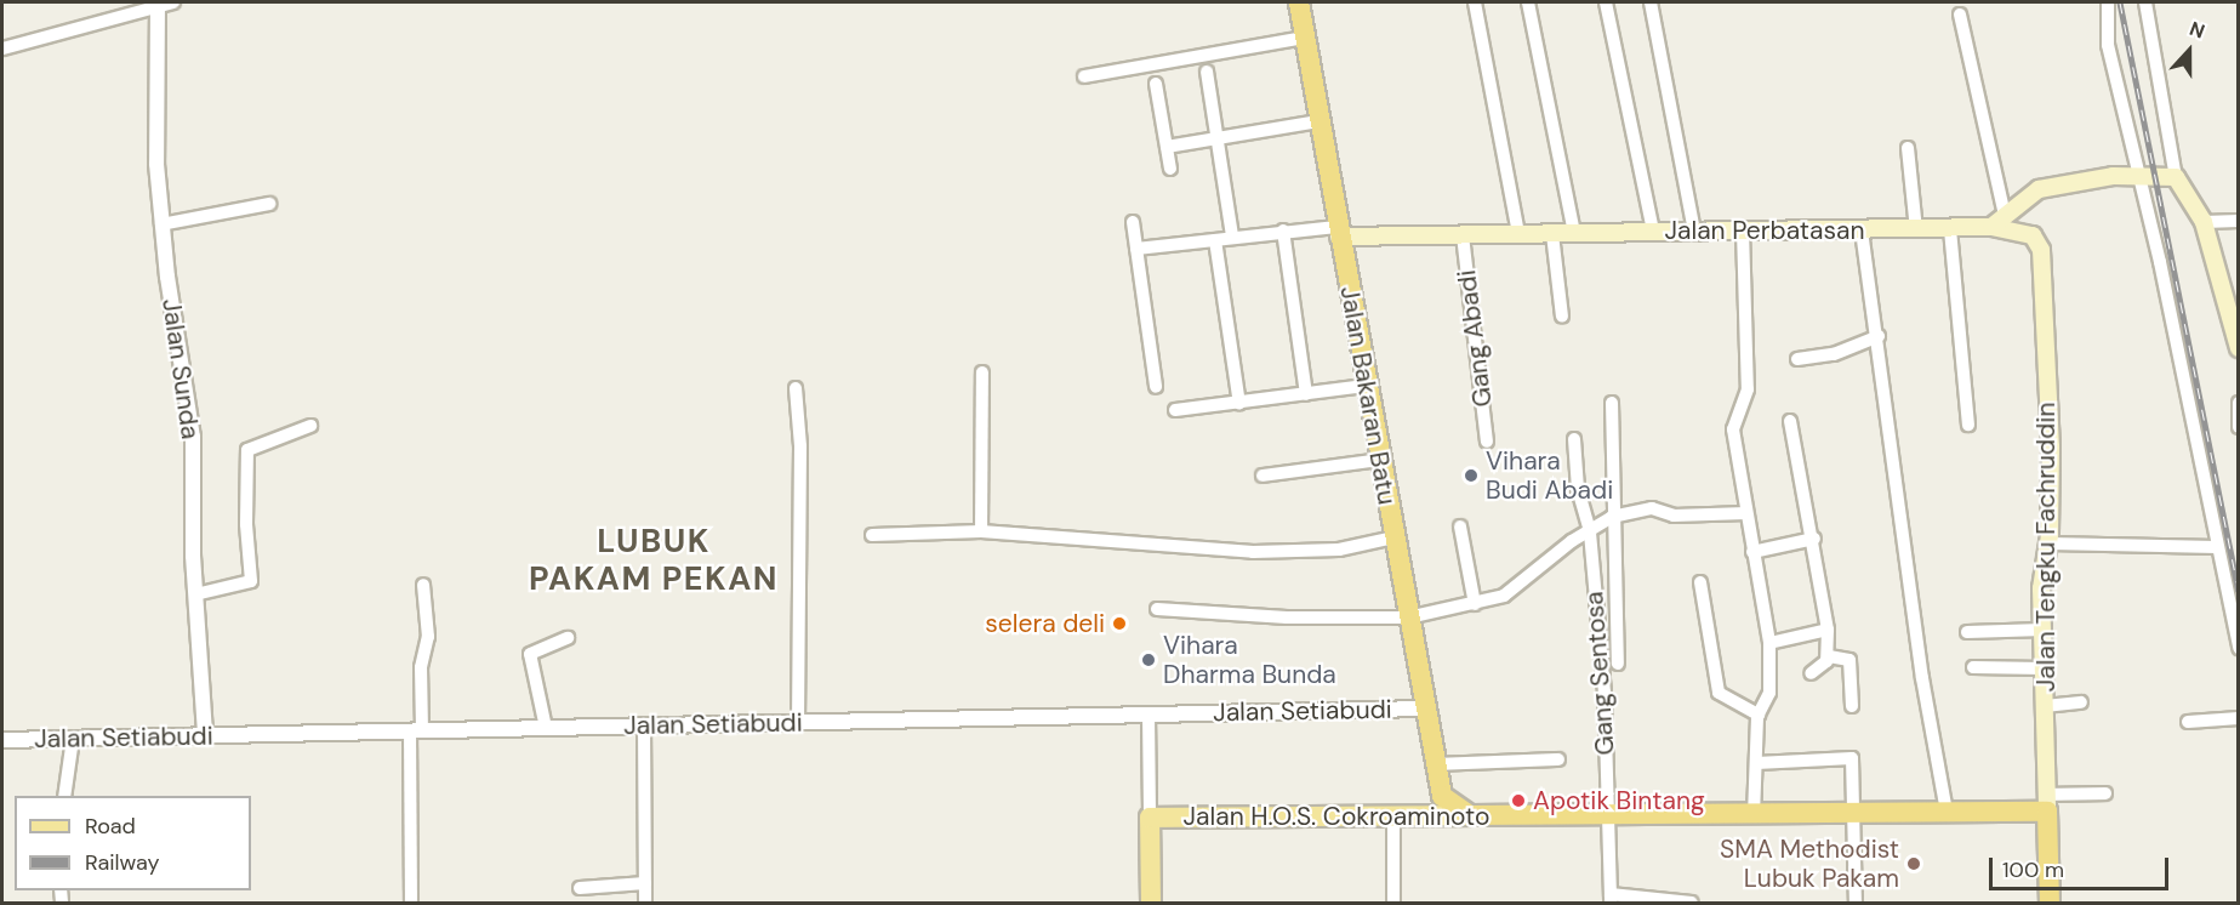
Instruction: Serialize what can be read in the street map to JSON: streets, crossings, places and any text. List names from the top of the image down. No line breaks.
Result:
{"streets":{"highway":["Jalan Bakaran Batu","Jalan Tengku Fachruddin","Jalan H.O.S. Cokroaminoto"],"main road":["Jalan Perbatasan"],"street":["Gang Abadi","Jalan Sunda","Gang Sentosa","Jalan Setiabudi"]},"crossings":[["Jalan Perbatasan","Gang Abadi"],["Jalan Perbatasan","Jalan Bakaran Batu"],["Jalan Perbatasan","Jalan Tengku Fachruddin"],["Jalan Sunda","Jalan Setiabudi"],["Jalan Bakaran Batu","Jalan Setiabudi"],["Jalan Tengku Fachruddin","Jalan H.O.S. Cokroaminoto"],["Gang Sentosa","Jalan H.O.S. Cokroaminoto"]],"districts":["LUBUK PAKAM PEKAN"],"places":["Vihara Budi Abadi","selera deli","Vihara Dharma Bunda","Apotik Bintang","SMA Methodist Lubuk Pakam"],"legend":["Road","Railway"],"scale_bar":"100 m","north":"top"}
